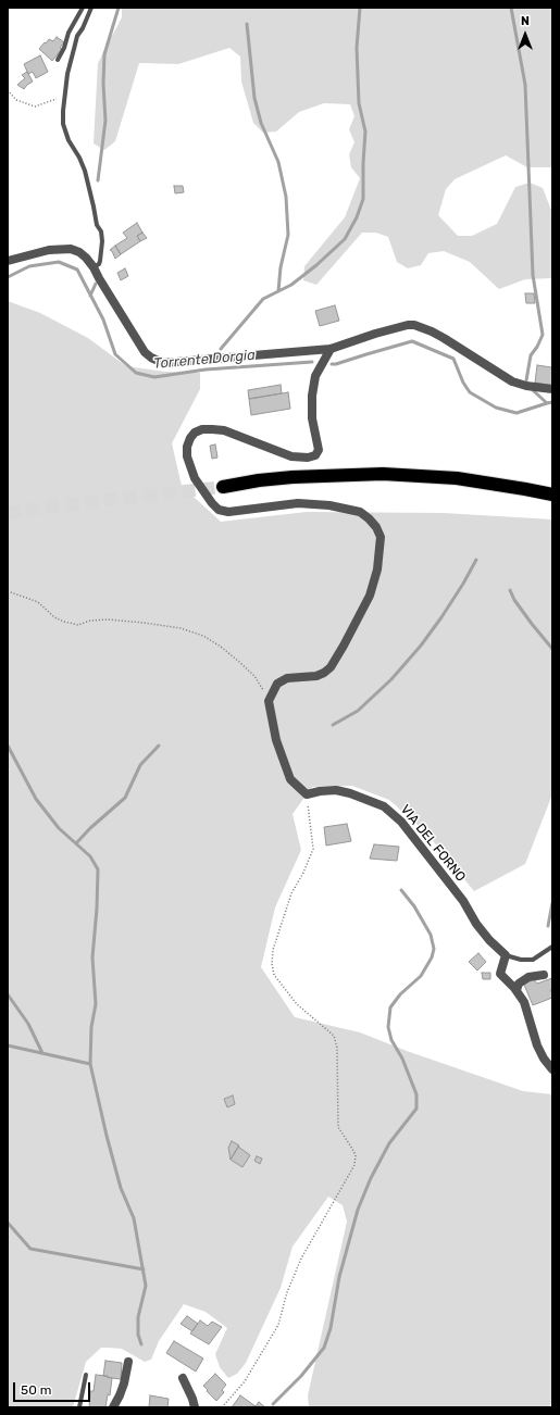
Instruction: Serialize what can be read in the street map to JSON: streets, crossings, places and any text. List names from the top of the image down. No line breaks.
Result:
{"streets":{"street":["VIA DEL FORNO"]},"water":["Torrente Dorgia"],"scale_bar":"50 m","north":"top"}
